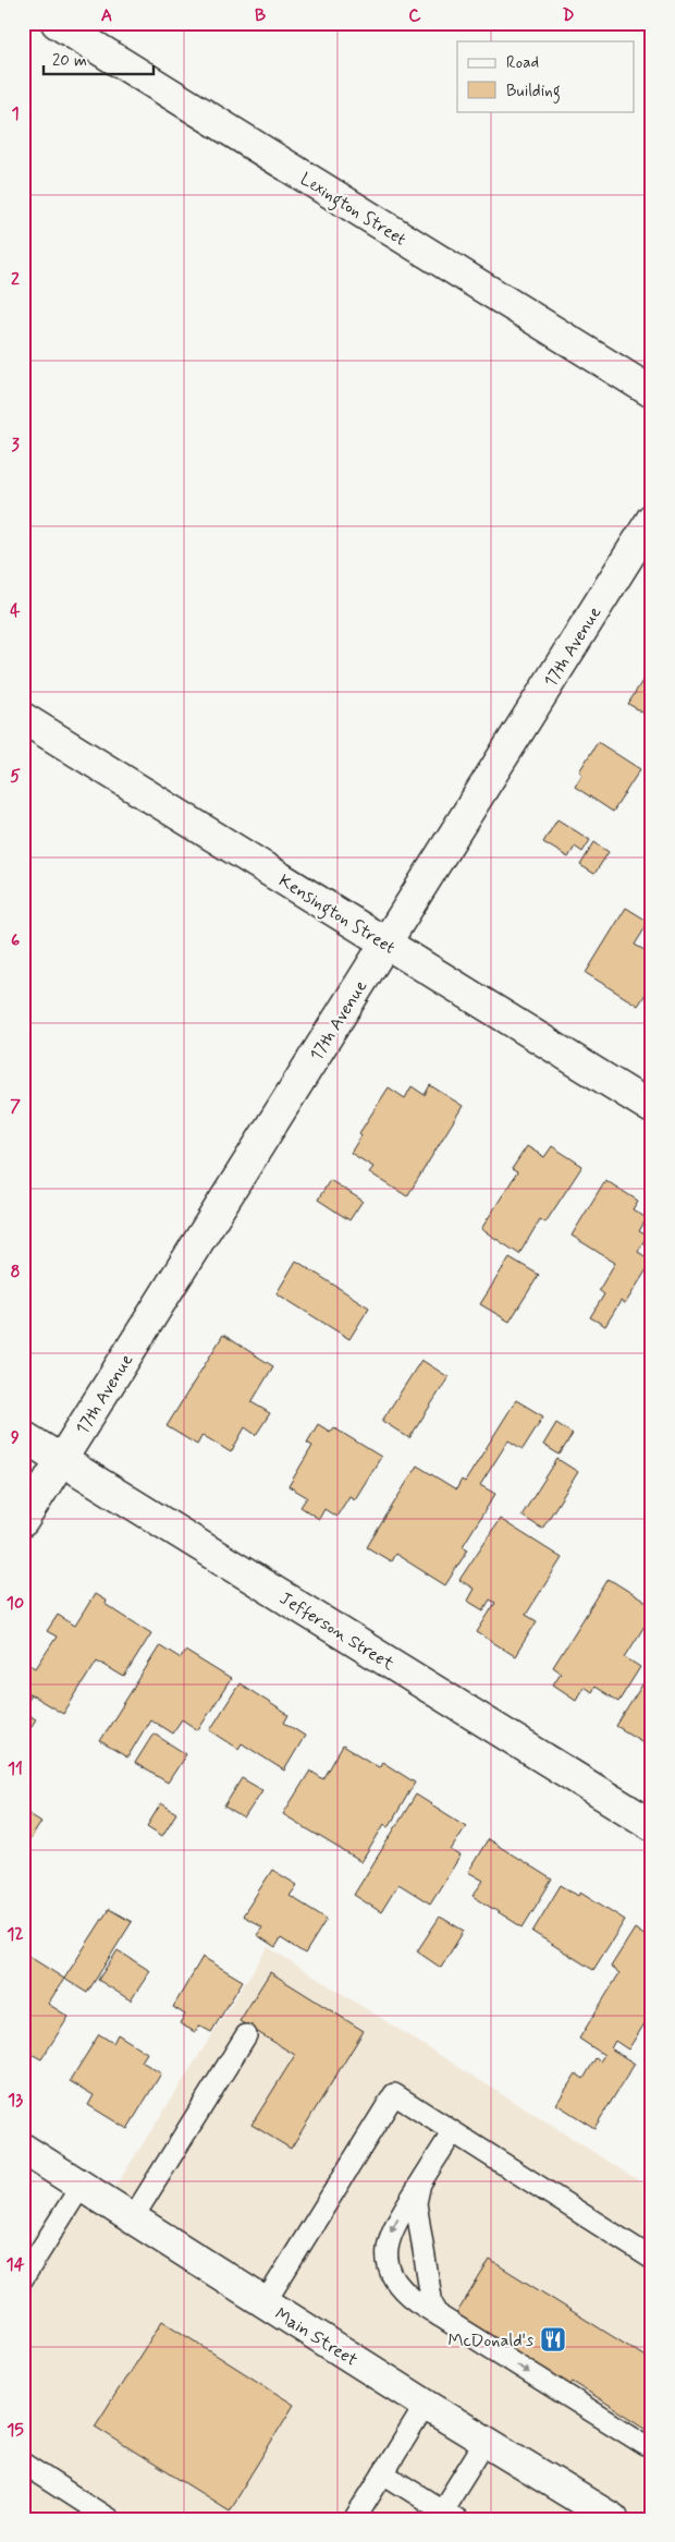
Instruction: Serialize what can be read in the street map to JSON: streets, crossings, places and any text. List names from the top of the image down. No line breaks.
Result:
{"streets":{"street":["Lexington Street","17th Avenue","Kensington Street","Jefferson Street","Main Street"]},"crossings":[["17th Avenue","Kensington Street"],["17th Avenue","Jefferson Street"]],"places":{"restaurant":["McDonald's"]},"legend":["Road","Building"],"scale_bar":"20 m","grid":{"columns":["A","B","C","D"],"rows":["1","2","3","4","5","6","7","8","9","10","11","12","13","14","15"]}}
